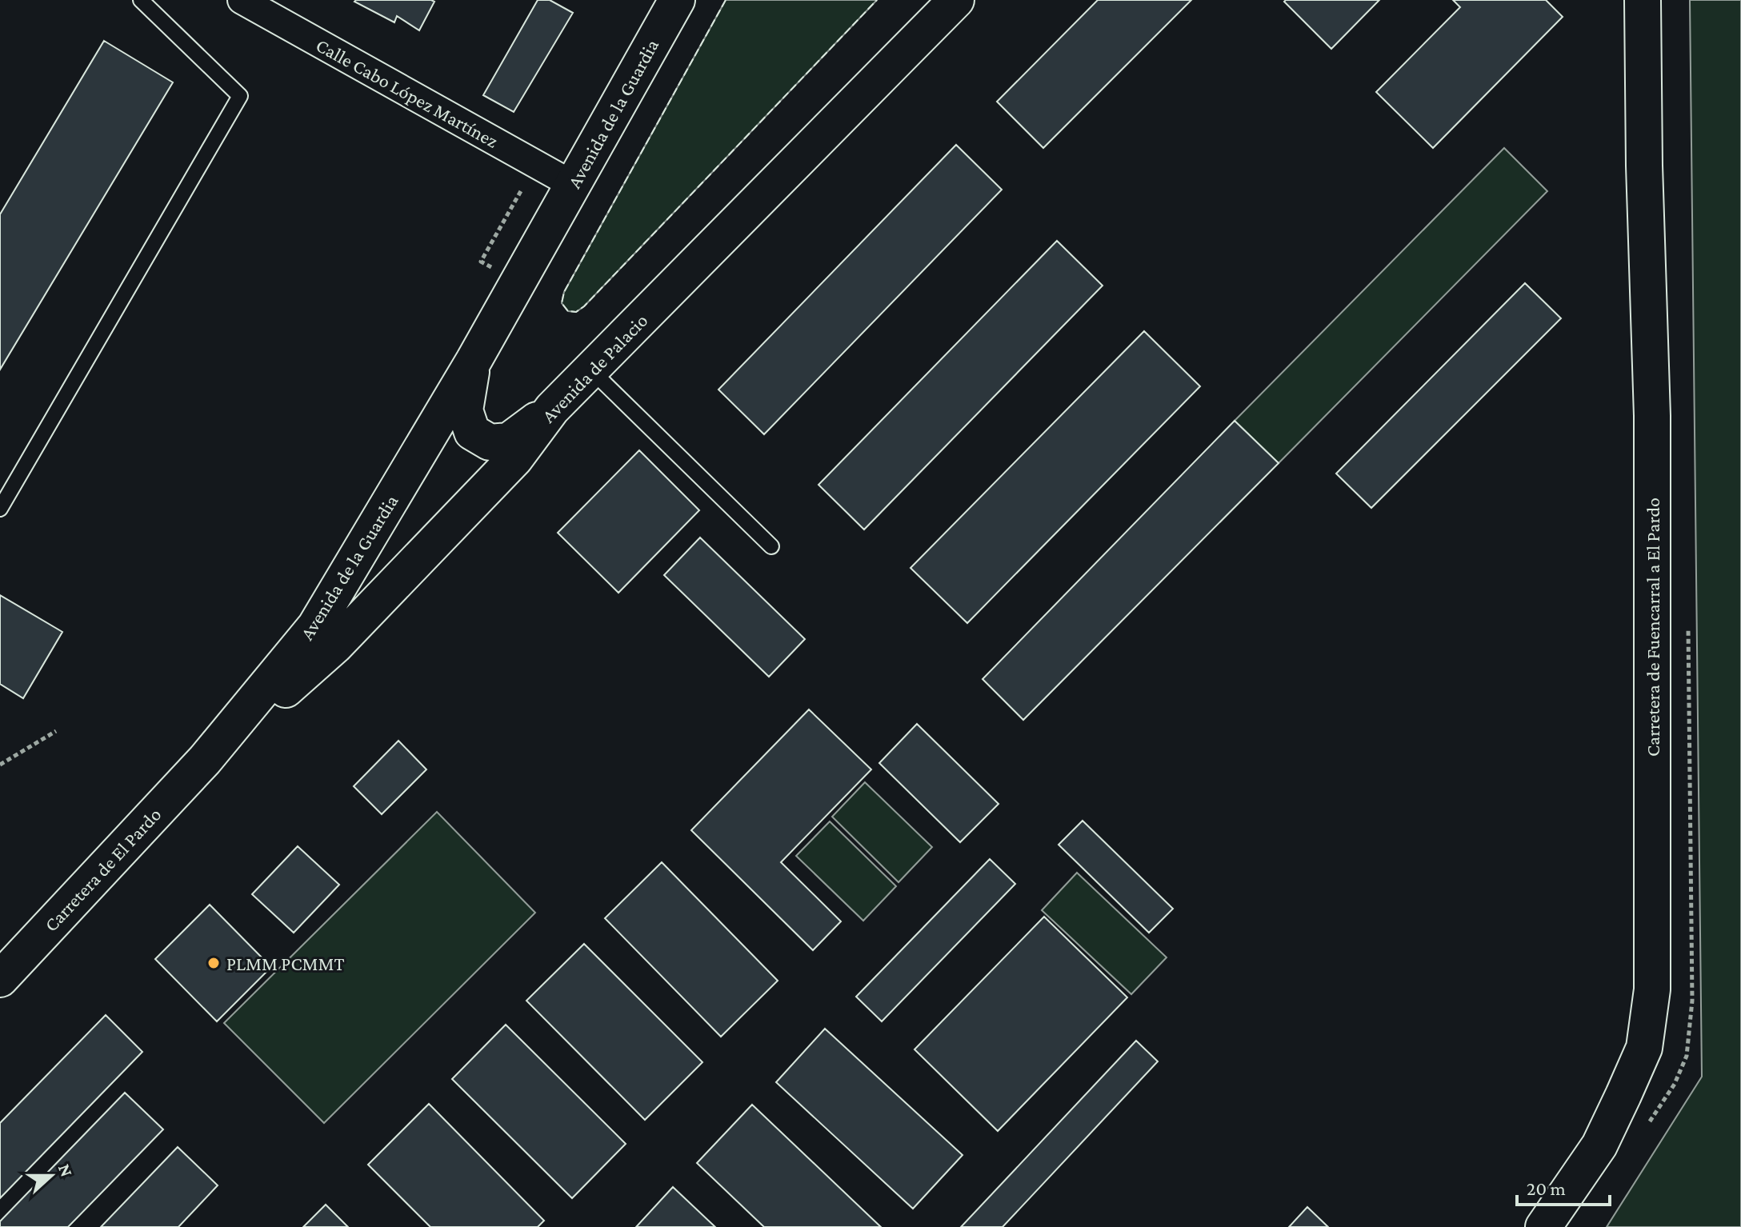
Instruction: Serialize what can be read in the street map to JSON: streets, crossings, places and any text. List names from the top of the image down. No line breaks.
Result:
{"streets":{"street":["Calle Cabo López Martínez","Avenida de la Guardia","Avenida de Palacio","Carretera de Fuencarral a El Pardo","Carretera de El Pardo"]},"crossings":[["Calle Cabo López Martínez","Avenida de la Guardia"],["Avenida de la Guardia","Avenida de Palacio"],["Avenida de la Guardia","Carretera de El Pardo"],["Avenida de Palacio","Carretera de El Pardo"]],"places":["PLMM PCMMT"],"scale_bar":"20 m","north":"right"}
